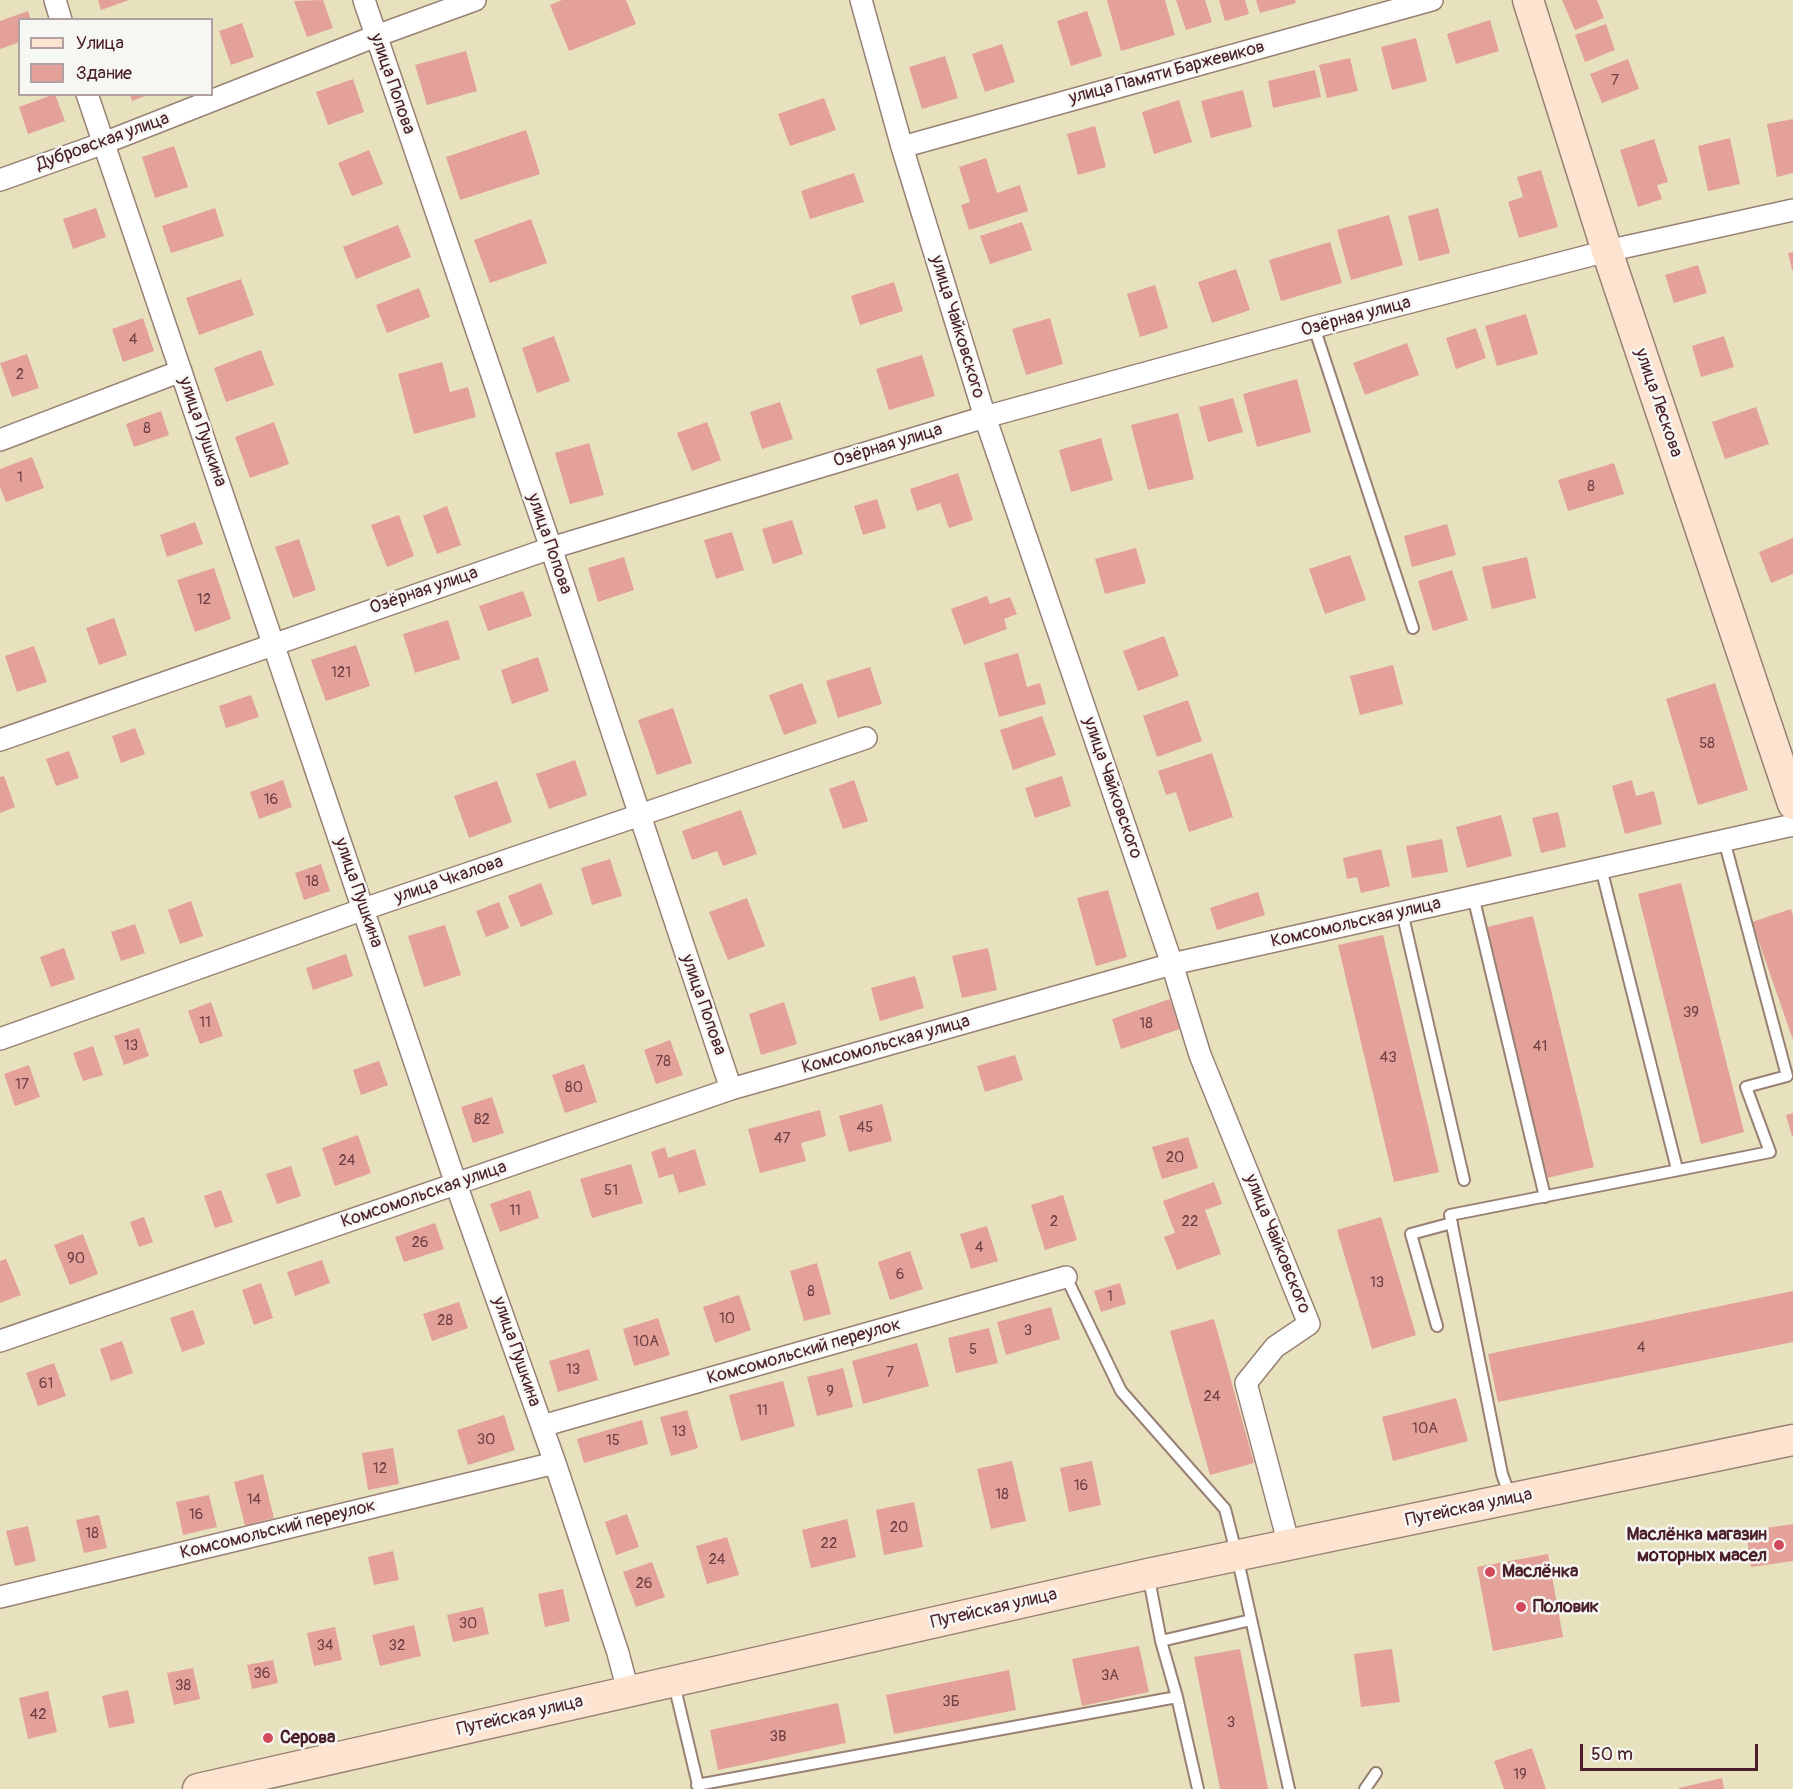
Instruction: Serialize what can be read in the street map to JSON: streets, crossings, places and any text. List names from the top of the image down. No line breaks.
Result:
{"streets":{"main road":["улица Лескова","Путейская улица"],"street":["улица Памяти Баржевиков","улица Попова","Дубровская улица","Озёрная улица","улица Чайковского","улица Пушкина","улица Чкалова","Комсомольская улица","Комсомольский переулок"]},"crossings":[["улица Памяти Баржевиков","улица Чайковского"],["улица Попова","Дубровская улица"],["улица Попова","Озёрная улица"],["улица Попова","улица Чкалова"],["улица Попова","Комсомольская улица"],["Дубровская улица","улица Пушкина"],["Озёрная улица","улица Чайковского"],["Озёрная улица","улица Лескова"],["Озёрная улица","улица Пушкина"],["улица Чайковского","Комсомольская улица"],["улица Чайковского","Путейская улица"],["улица Пушкина","улица Чкалова"],["улица Пушкина","Комсомольская улица"],["улица Пушкина","Комсомольский переулок"],["улица Пушкина","Путейская улица"]],"places":["Маслёнка магазин моторных масел","Маслёнка","Половик","Серова"],"house_numbers":["7","4","2","8","1","8","12","121","58","16","18","39","11","18","13","41","43","78","17","80","82","45","47","20","24","51","11","2","22","26","4","90","6","13","8","1","10","28","3","10А","4","5","13","7","61","9","24","11","10А","13","30","15","12","16","18","14","16","20","18","22","24","26","30","34","32","36","3А","38","3Б","42","3","3В","19"],"legend":["Улица","Здание"],"scale_bar":"50 m"}
